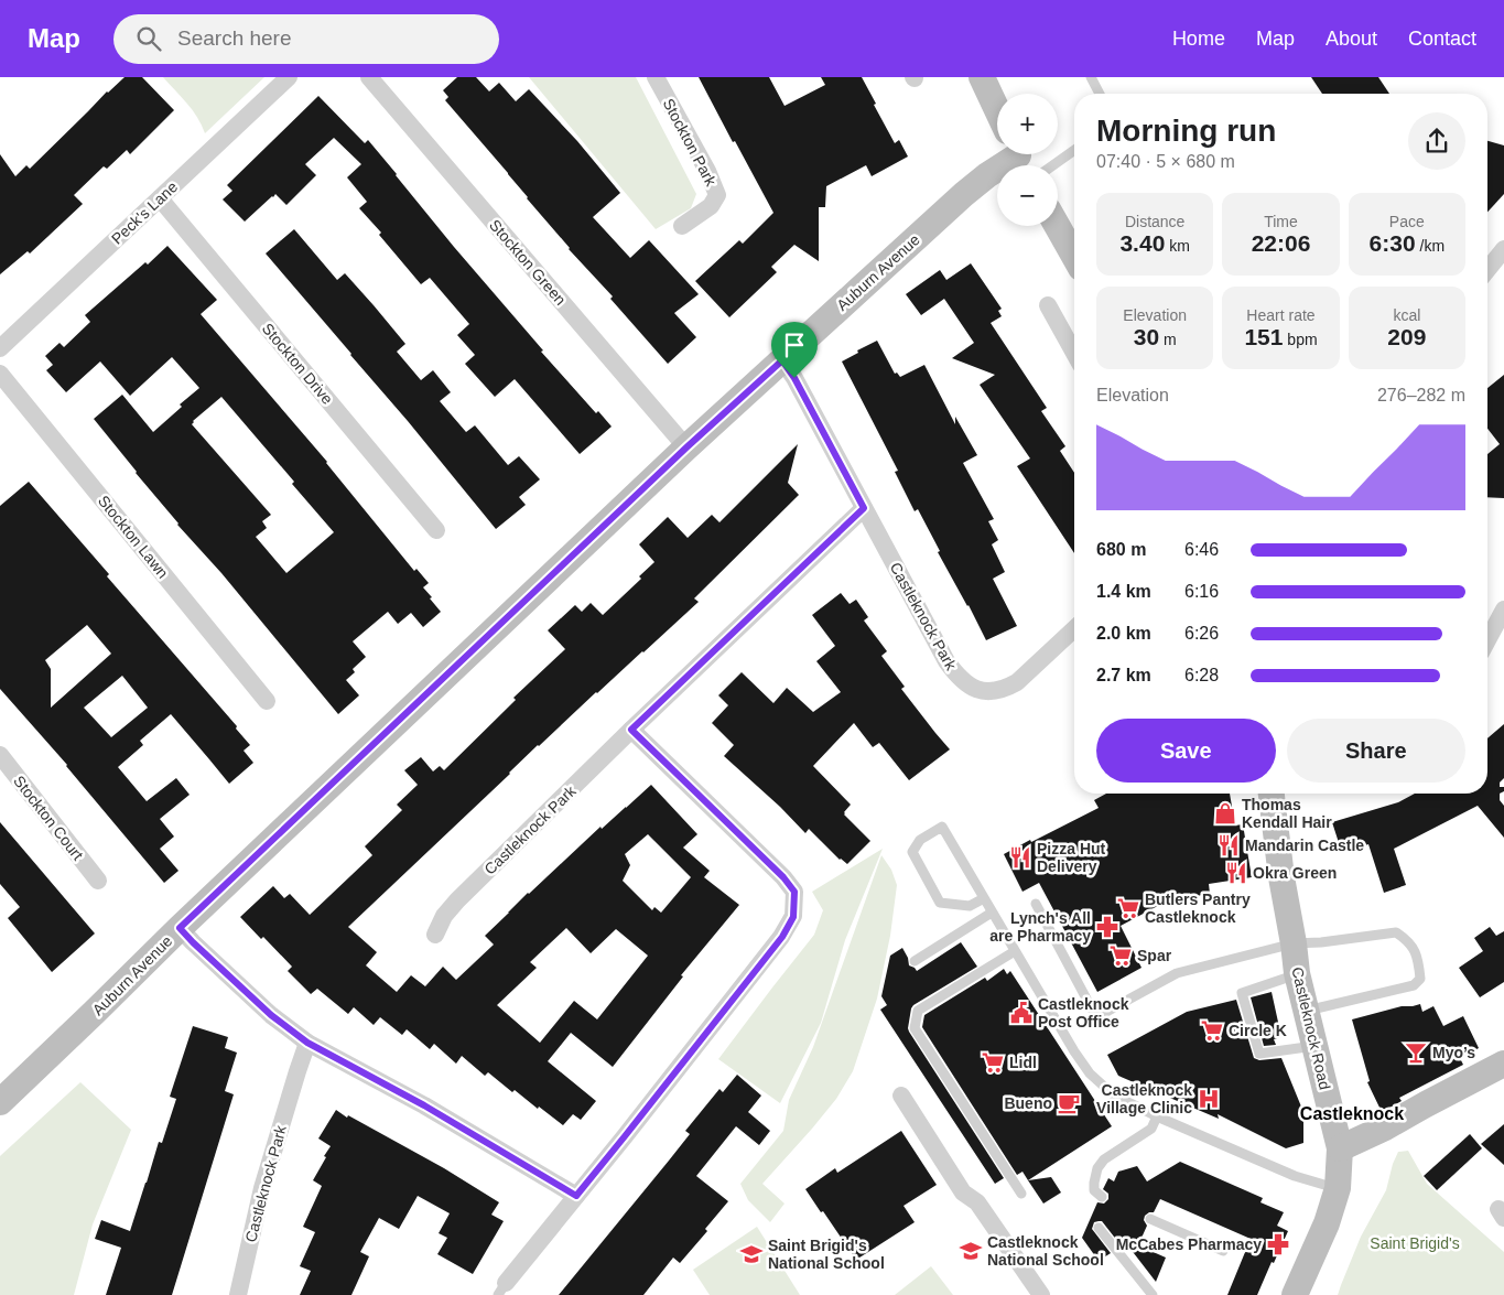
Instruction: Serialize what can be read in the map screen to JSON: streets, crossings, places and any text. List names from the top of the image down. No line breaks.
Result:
{"streets":{"street":["Stockton Park","Peck's Lane","Stockton Green","Auburn Avenue","Stockton Drive","Stockton Lawn","Castleknock Park","Stockton Court","Castleknock Road"]},"crossings":[["Peck's Lane","Stockton Drive"],["Stockton Green","Auburn Avenue"],["Auburn Avenue","Castleknock Park"]],"districts":["Castleknock"],"parks":["Saint Brigid's"],"places":{"shop":["Thomas Kendall Hair"],"restaurant":["Mandarin Castle","Pizza Hut Delivery","Okra Green"],"supermarket":["Butlers Pantry Castleknock","Spar","Circle K","Lidl"],"pharmacy":["Lynch's All are Pharmacy","McCabes Pharmacy"],"public building":["Castleknock Post Office"],"bar":["Myo’s"],"hospital":["Castleknock Village Clinic"],"cafe":["Bueno"],"school or university":["Castleknock National School","Saint Brigid's National School"]},"page":{"header":"Map","search":"Search here","nav":["Home","Map","About","Contact"],"map_buttons":["+","−"],"heading":["Morning run","07:40 · 5 × 680 m"],"stats":[["Distance","3.40 km"],["Time","22:06"],["Pace","6:30 /km"],["Elevation","30 m"],["Heart rate","151 bpm"],["kcal","209"]],"chart":["Elevation","276–282 m"],"list":[{"name":"680 m","note":"6:46"},{"name":"1.4 km","note":"6:16"},{"name":"2.0 km","note":"6:26"},{"name":"2.7 km","note":"6:28"}],"buttons":["Save","Share"]}}
